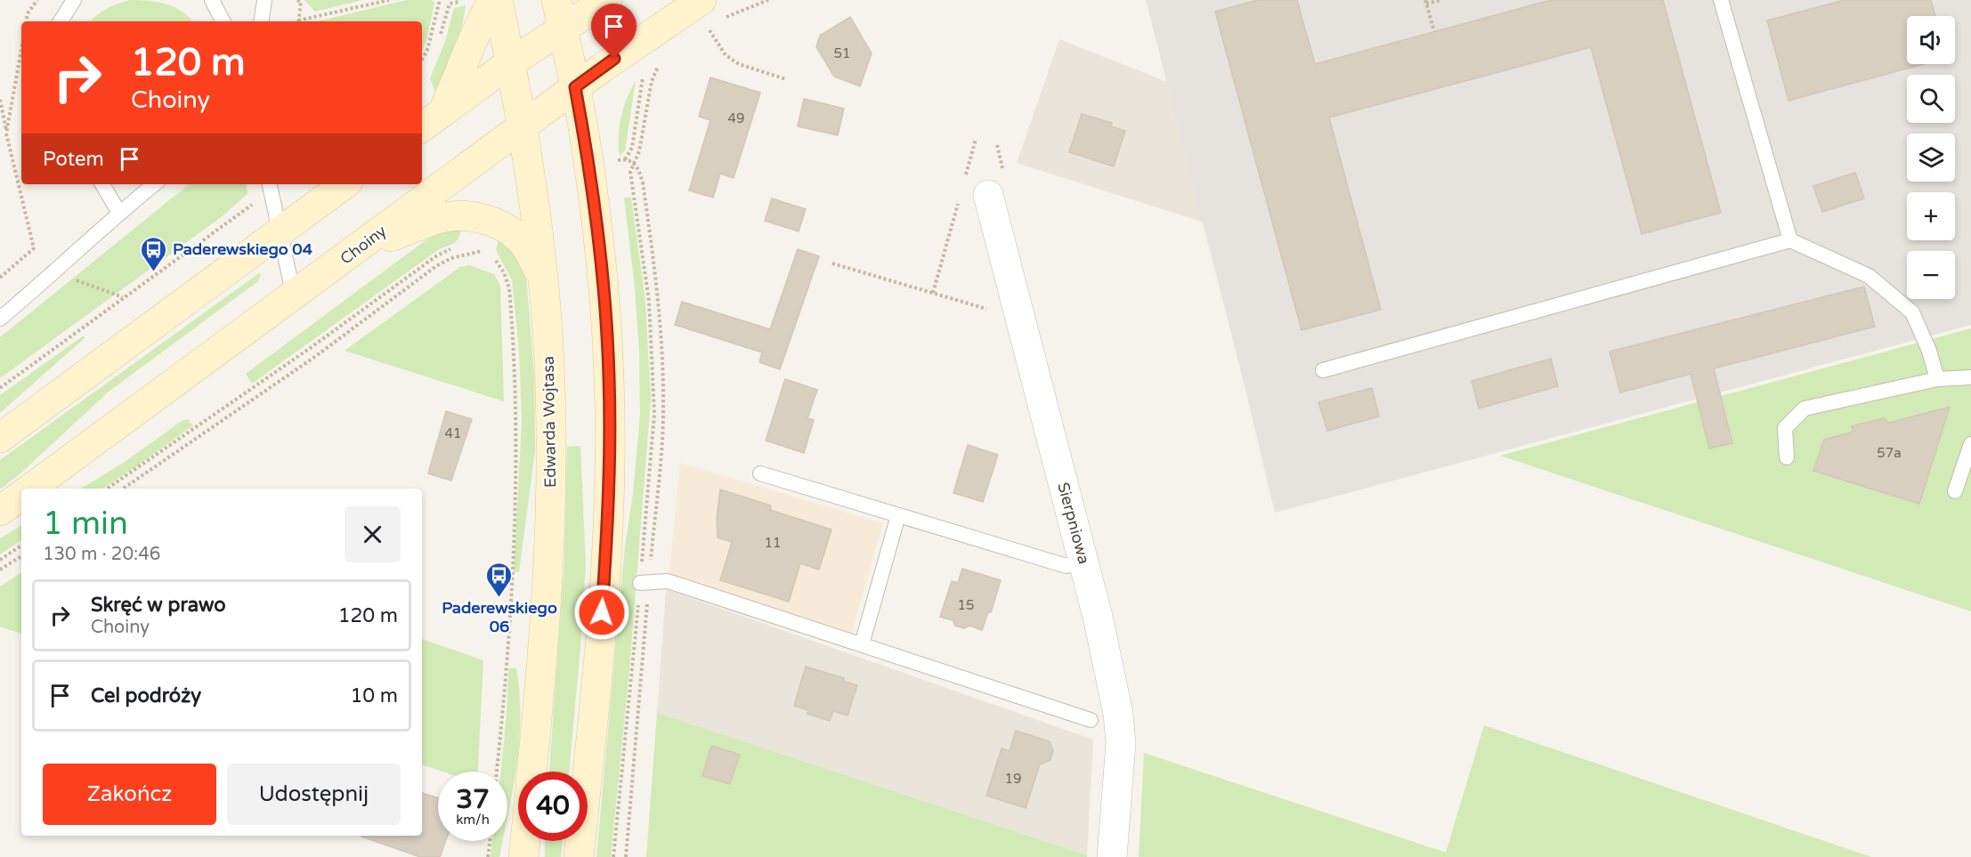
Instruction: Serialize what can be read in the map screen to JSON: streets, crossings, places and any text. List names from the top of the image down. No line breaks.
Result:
{"streets":{"street":["Choiny","Edwarda Wojtasa","Sierpniowa"]},"crossings":[["Choiny","Edwarda Wojtasa"]],"places":{"bus stop":["Paderewskiego 04","Paderewskiego 06"]},"house_numbers":["51","49","41","57a","11","15","19"],"page":{"map_buttons":["+","−"],"turn":["120 m","Choiny"],"then":"Potem","heading":["1 min","130 m · 20:46"],"list":[{"name":"Skręć w prawo","note":"Choiny","value":"120 m"},{"name":"Cel podróży","value":"10 m"}],"buttons":["Zakończ","Udostępnij"],"speed":"37 km/h","limit":"40"}}
